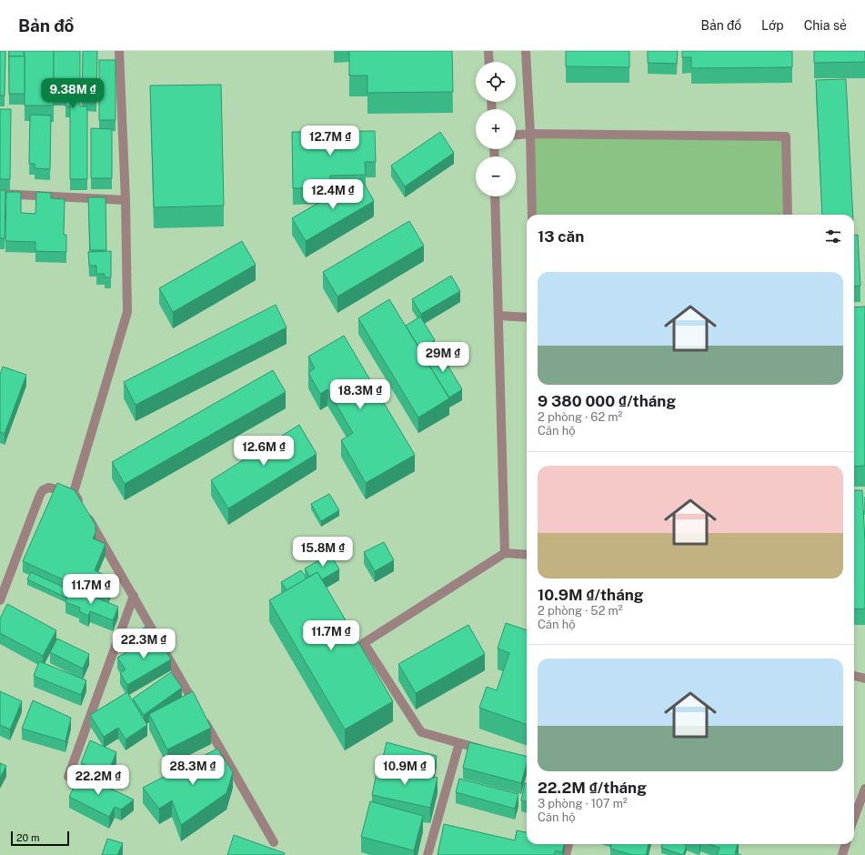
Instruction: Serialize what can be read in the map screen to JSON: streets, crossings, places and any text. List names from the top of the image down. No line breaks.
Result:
{"scale_bar":"20 m","page":{"header":"Bản đồ","nav":["Bản đồ","Lớp","Chia sẻ"],"map_buttons":["+","−"],"price":["9.38M ₫","12.7M ₫","12.4M ₫","29M ₫","18.3M ₫","12.6M ₫","15.8M ₫","11.7M ₫","11.7M ₫","22.3M ₫","28.3M ₫","10.9M ₫","22.2M ₫"],"heading":"13 căn","list":[{"name":"9 380 000 ₫/tháng","note":"2 phòng · 62 m² · Căn hộ"},{"name":"10.9M ₫/tháng","note":"2 phòng · 52 m² · Căn hộ"},{"name":"22.2M ₫/tháng","note":"3 phòng · 107 m² · Căn hộ"}],"scale":"20 m"}}
